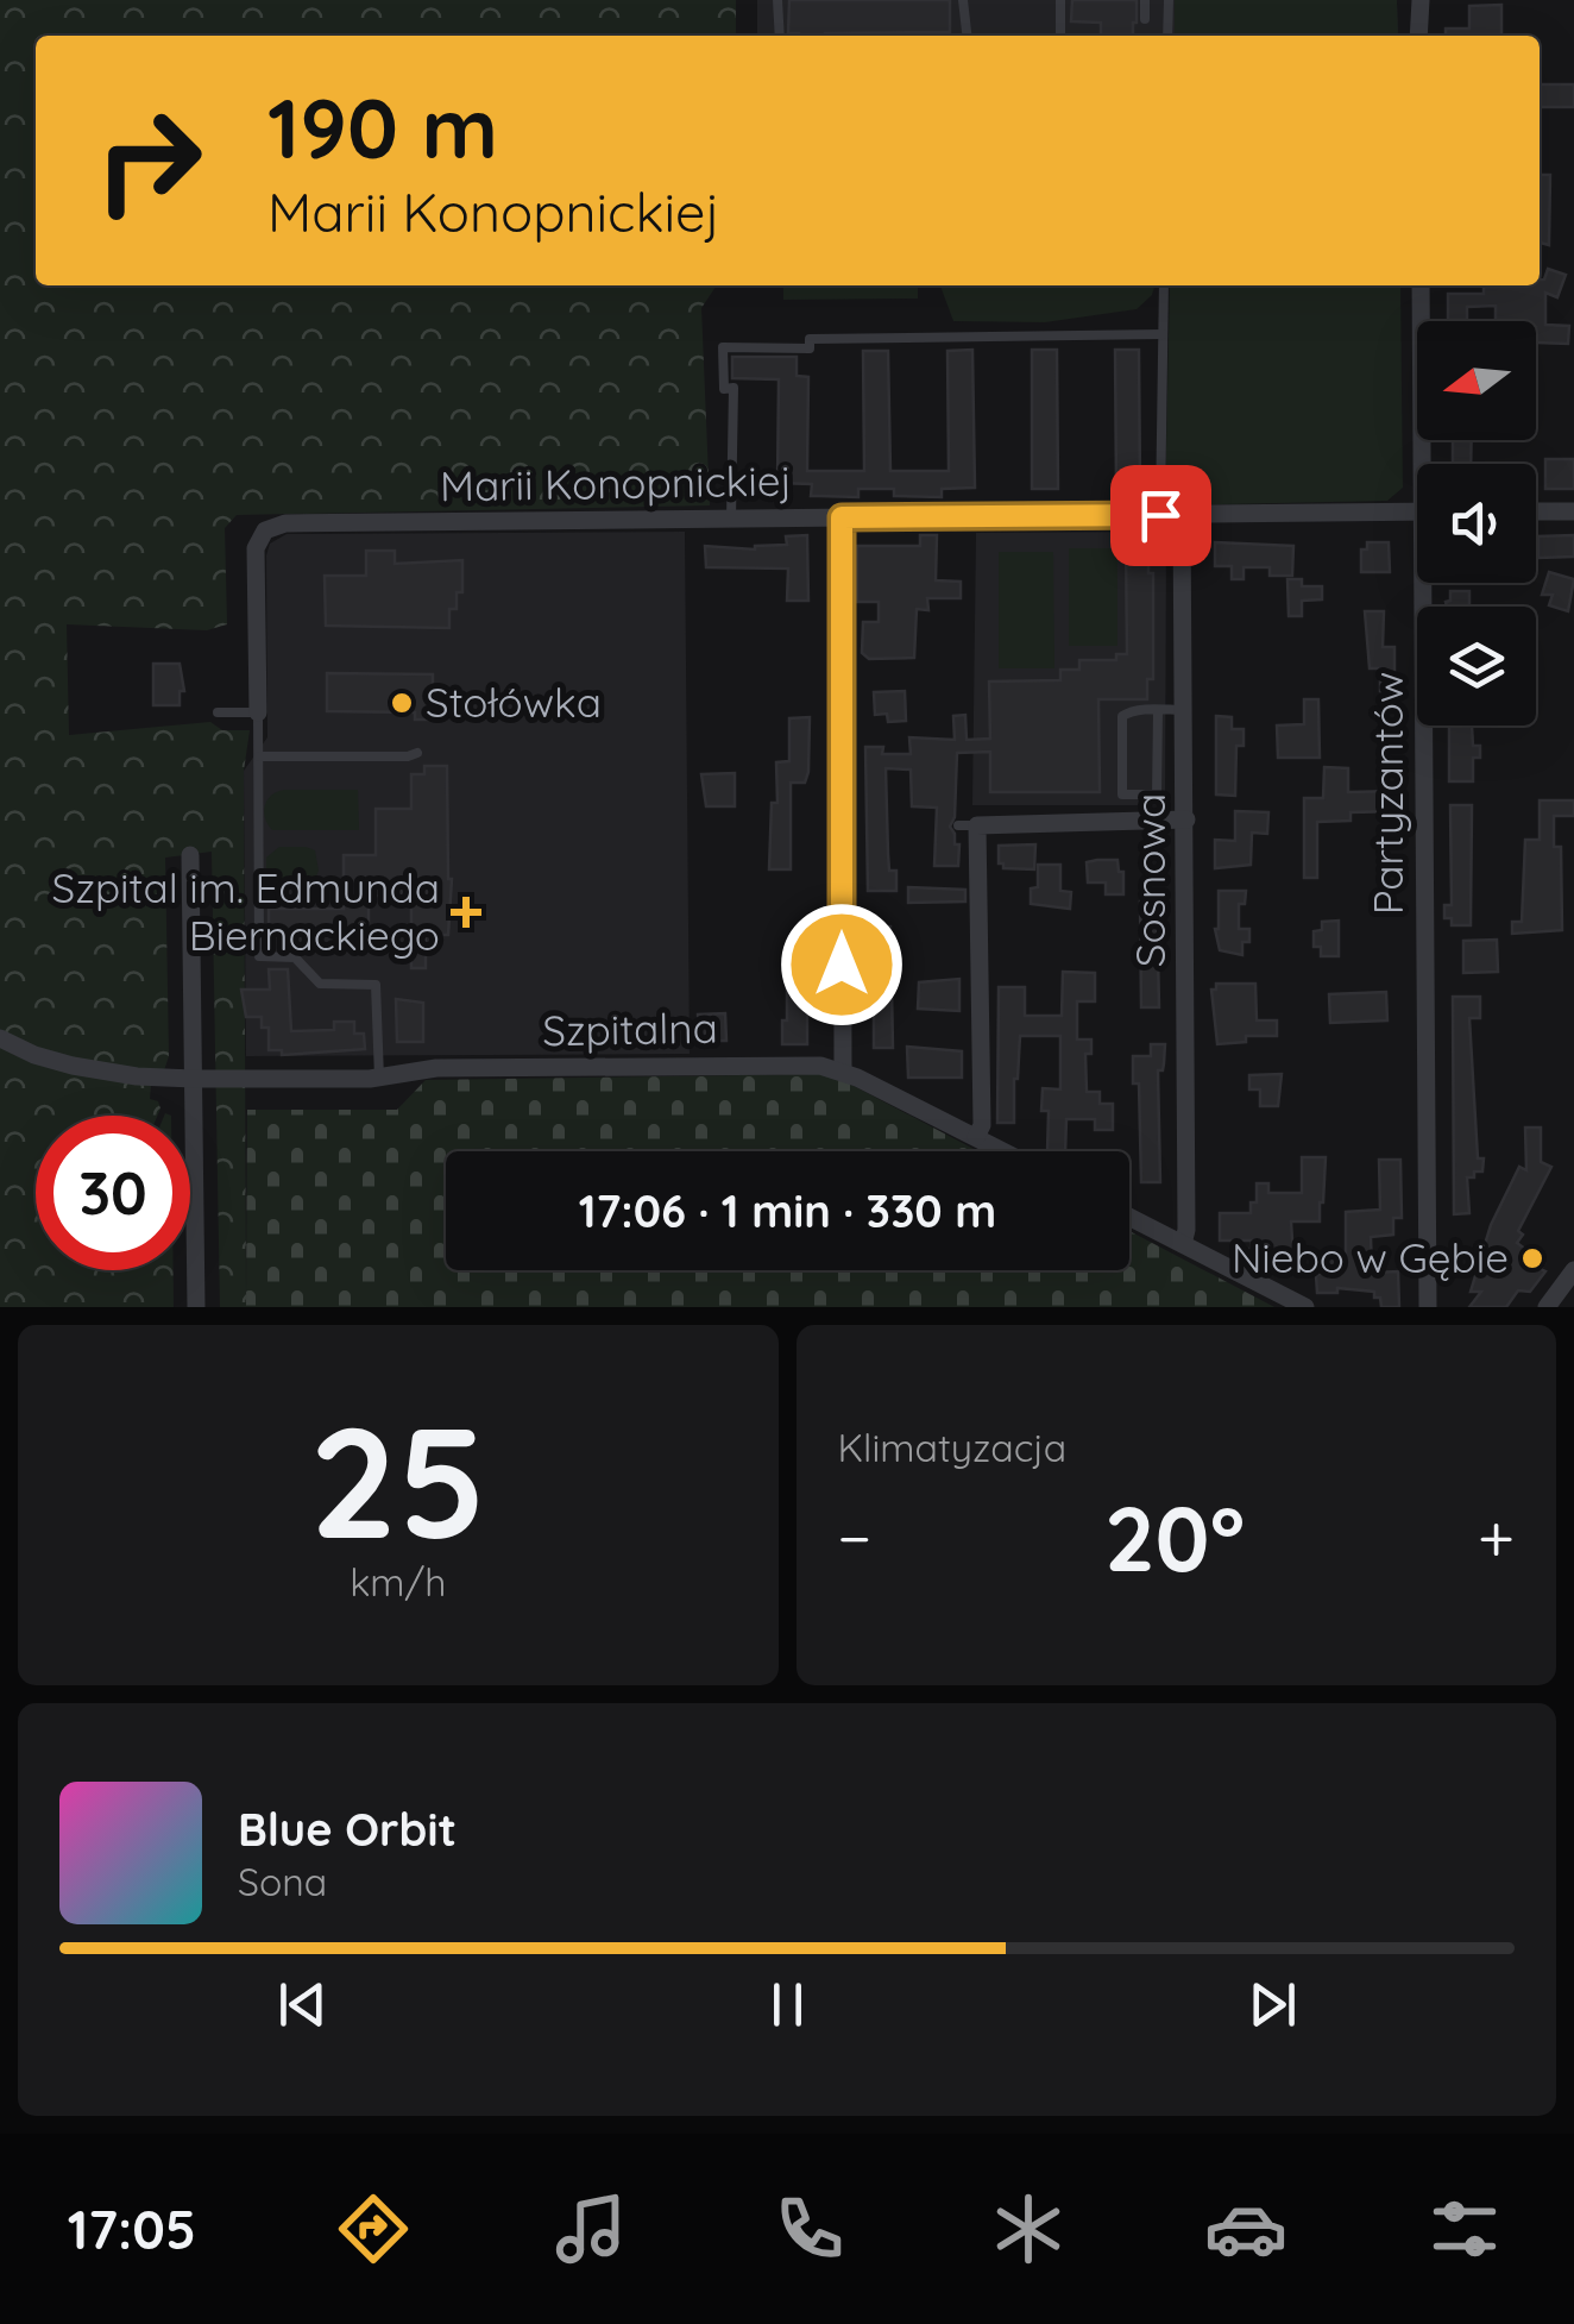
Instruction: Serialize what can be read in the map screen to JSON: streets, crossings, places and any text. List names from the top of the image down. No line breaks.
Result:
{"streets":{"street":["Marii Konopnickiej","Partyzantów","Sosnowa","Szpitalna"]},"crossings":[["Marii Konopnickiej","Sosnowa"]],"places":{"other":["Stołówka","Niebo w Gębie"],"health":["Szpital im. Edmunda Biernackiego"]},"north":"left","page":{"turn":["190 m","Marii Konopnickiej"],"limit":"30","trip":"17:06 · 1 min · 330 m","tile":[["25","km/h"],"Klimatyzacja"],"heat":["−","20°","+"],"song":["Blue Orbit","Sona"],"tabs":"17:05"}}
